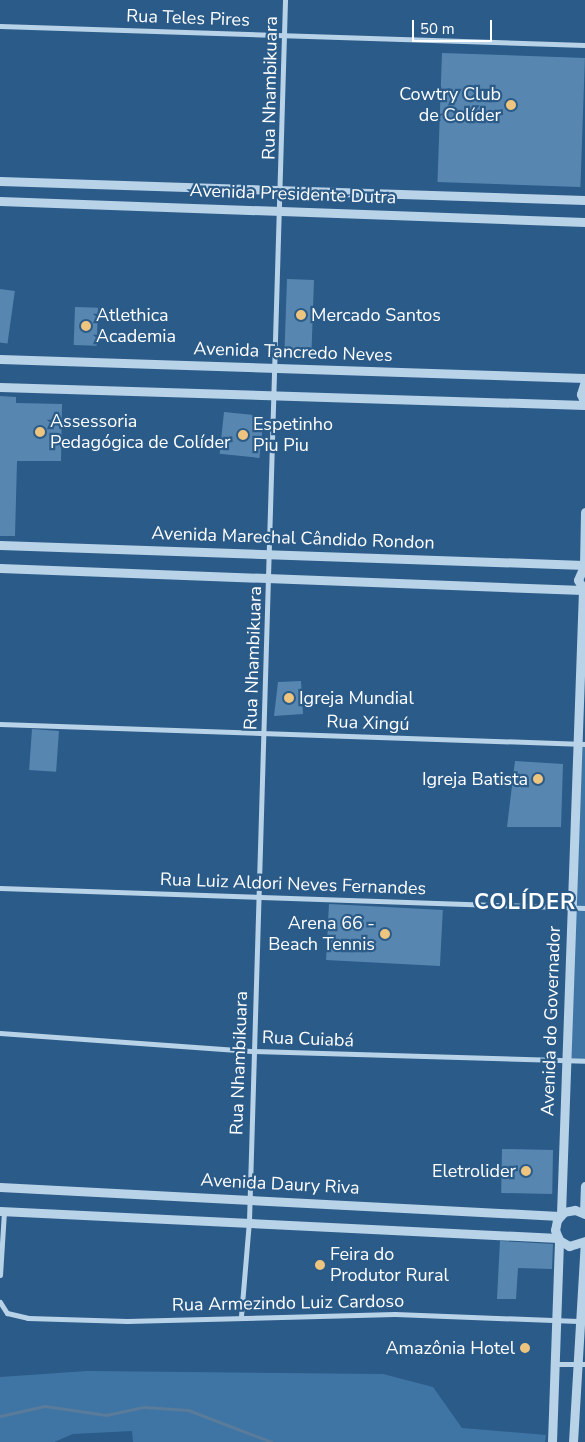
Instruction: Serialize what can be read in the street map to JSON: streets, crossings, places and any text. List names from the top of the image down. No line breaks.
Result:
{"streets":{"street":["Rua Teles Pires","Rua Nhambikuara","Avenida Presidente Dutra","Avenida Tancredo Neves","Avenida Marechal Cândido Rondon","Rua Xingú","Rua Luiz Aldori Neves Fernandes","Avenida do Governador","Rua Cuiabá","Avenida Daury Riva","Rua Armezindo Luiz Cardoso"]},"crossings":[["Rua Teles Pires","Rua Nhambikuara"],["Rua Nhambikuara","Avenida Presidente Dutra"],["Rua Nhambikuara","Avenida Tancredo Neves"],["Rua Nhambikuara","Avenida Marechal Cândido Rondon"],["Rua Nhambikuara","Rua Xingú"],["Rua Nhambikuara","Rua Luiz Aldori Neves Fernandes"],["Rua Nhambikuara","Rua Cuiabá"],["Rua Nhambikuara","Avenida Daury Riva"],["Rua Nhambikuara","Rua Armezindo Luiz Cardoso"],["Avenida Marechal Cândido Rondon","Avenida do Governador"],["Rua Xingú","Avenida do Governador"],["Rua Luiz Aldori Neves Fernandes","Avenida do Governador"],["Avenida do Governador","Rua Cuiabá"],["Avenida do Governador","Avenida Daury Riva"]],"districts":["COLÍDER"],"places":["Cowtry Club de Colíder","Mercado Santos","Atlethica Academia","Assessoria Pedagógica de Colíder","Espetinho Piu Piu","Igreja Mundial","Igreja Batista","Arena 66 - Beach Tennis","Eletrolider","Feira do Produtor Rural","Amazônia Hotel"],"scale_bar":"50 m"}
